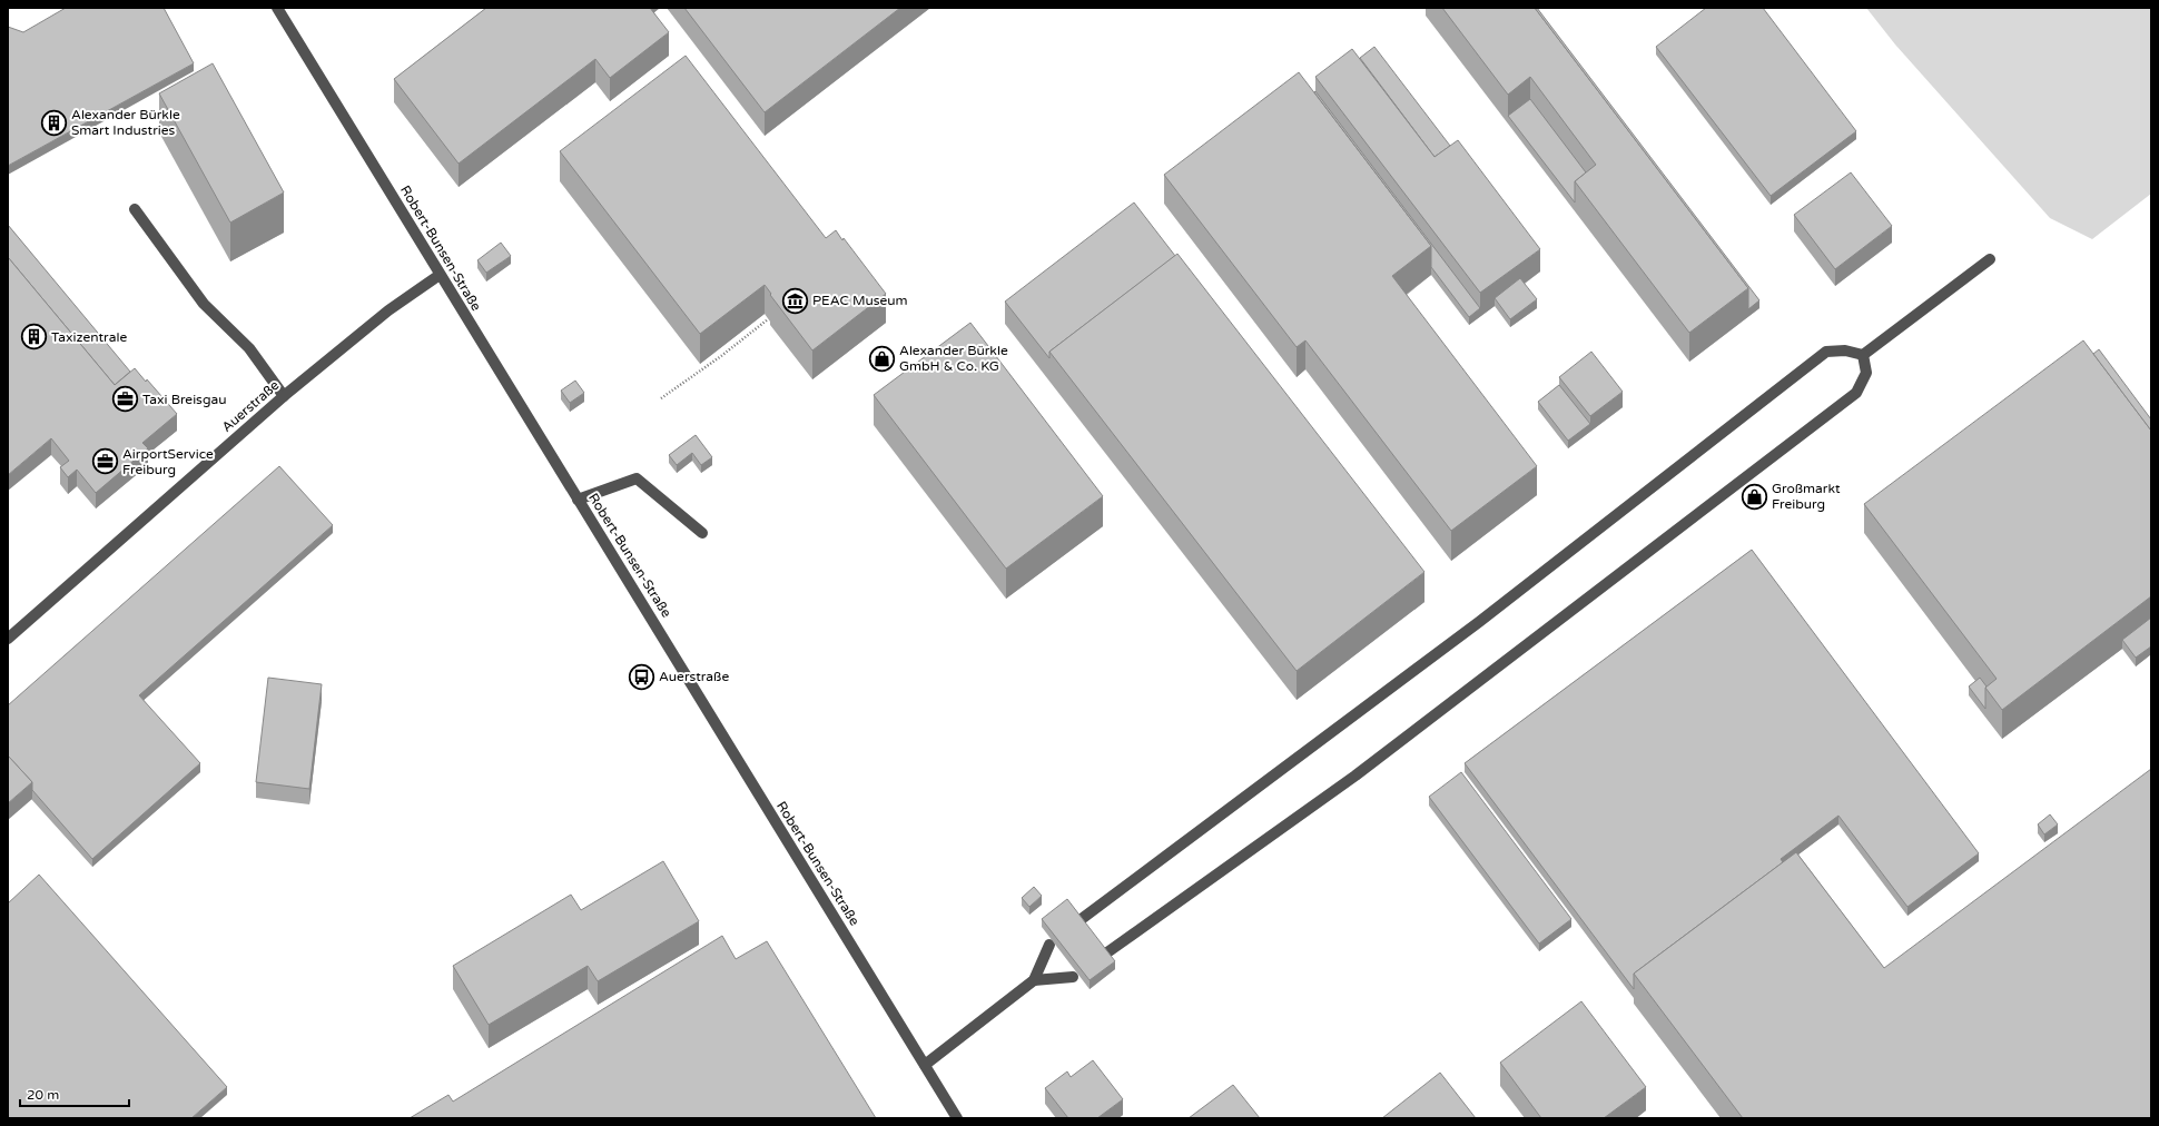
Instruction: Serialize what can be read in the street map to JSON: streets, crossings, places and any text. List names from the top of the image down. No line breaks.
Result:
{"streets":{"street":["Robert-Bunsen-Straße","Auerstraße"]},"crossings":[["Robert-Bunsen-Straße","Auerstraße"]],"places":{"building":["Alexander Bürkle Smart Industries","Taxizentrale"],"museum":["PEAC Museum"],"shop":["Alexander Bürkle GmbH & Co. KG","Großmarkt Freiburg"],"office":["Taxi Breisgau","AirportService Freiburg"],"bus stop":["Auerstraße"]},"scale_bar":"20 m"}
